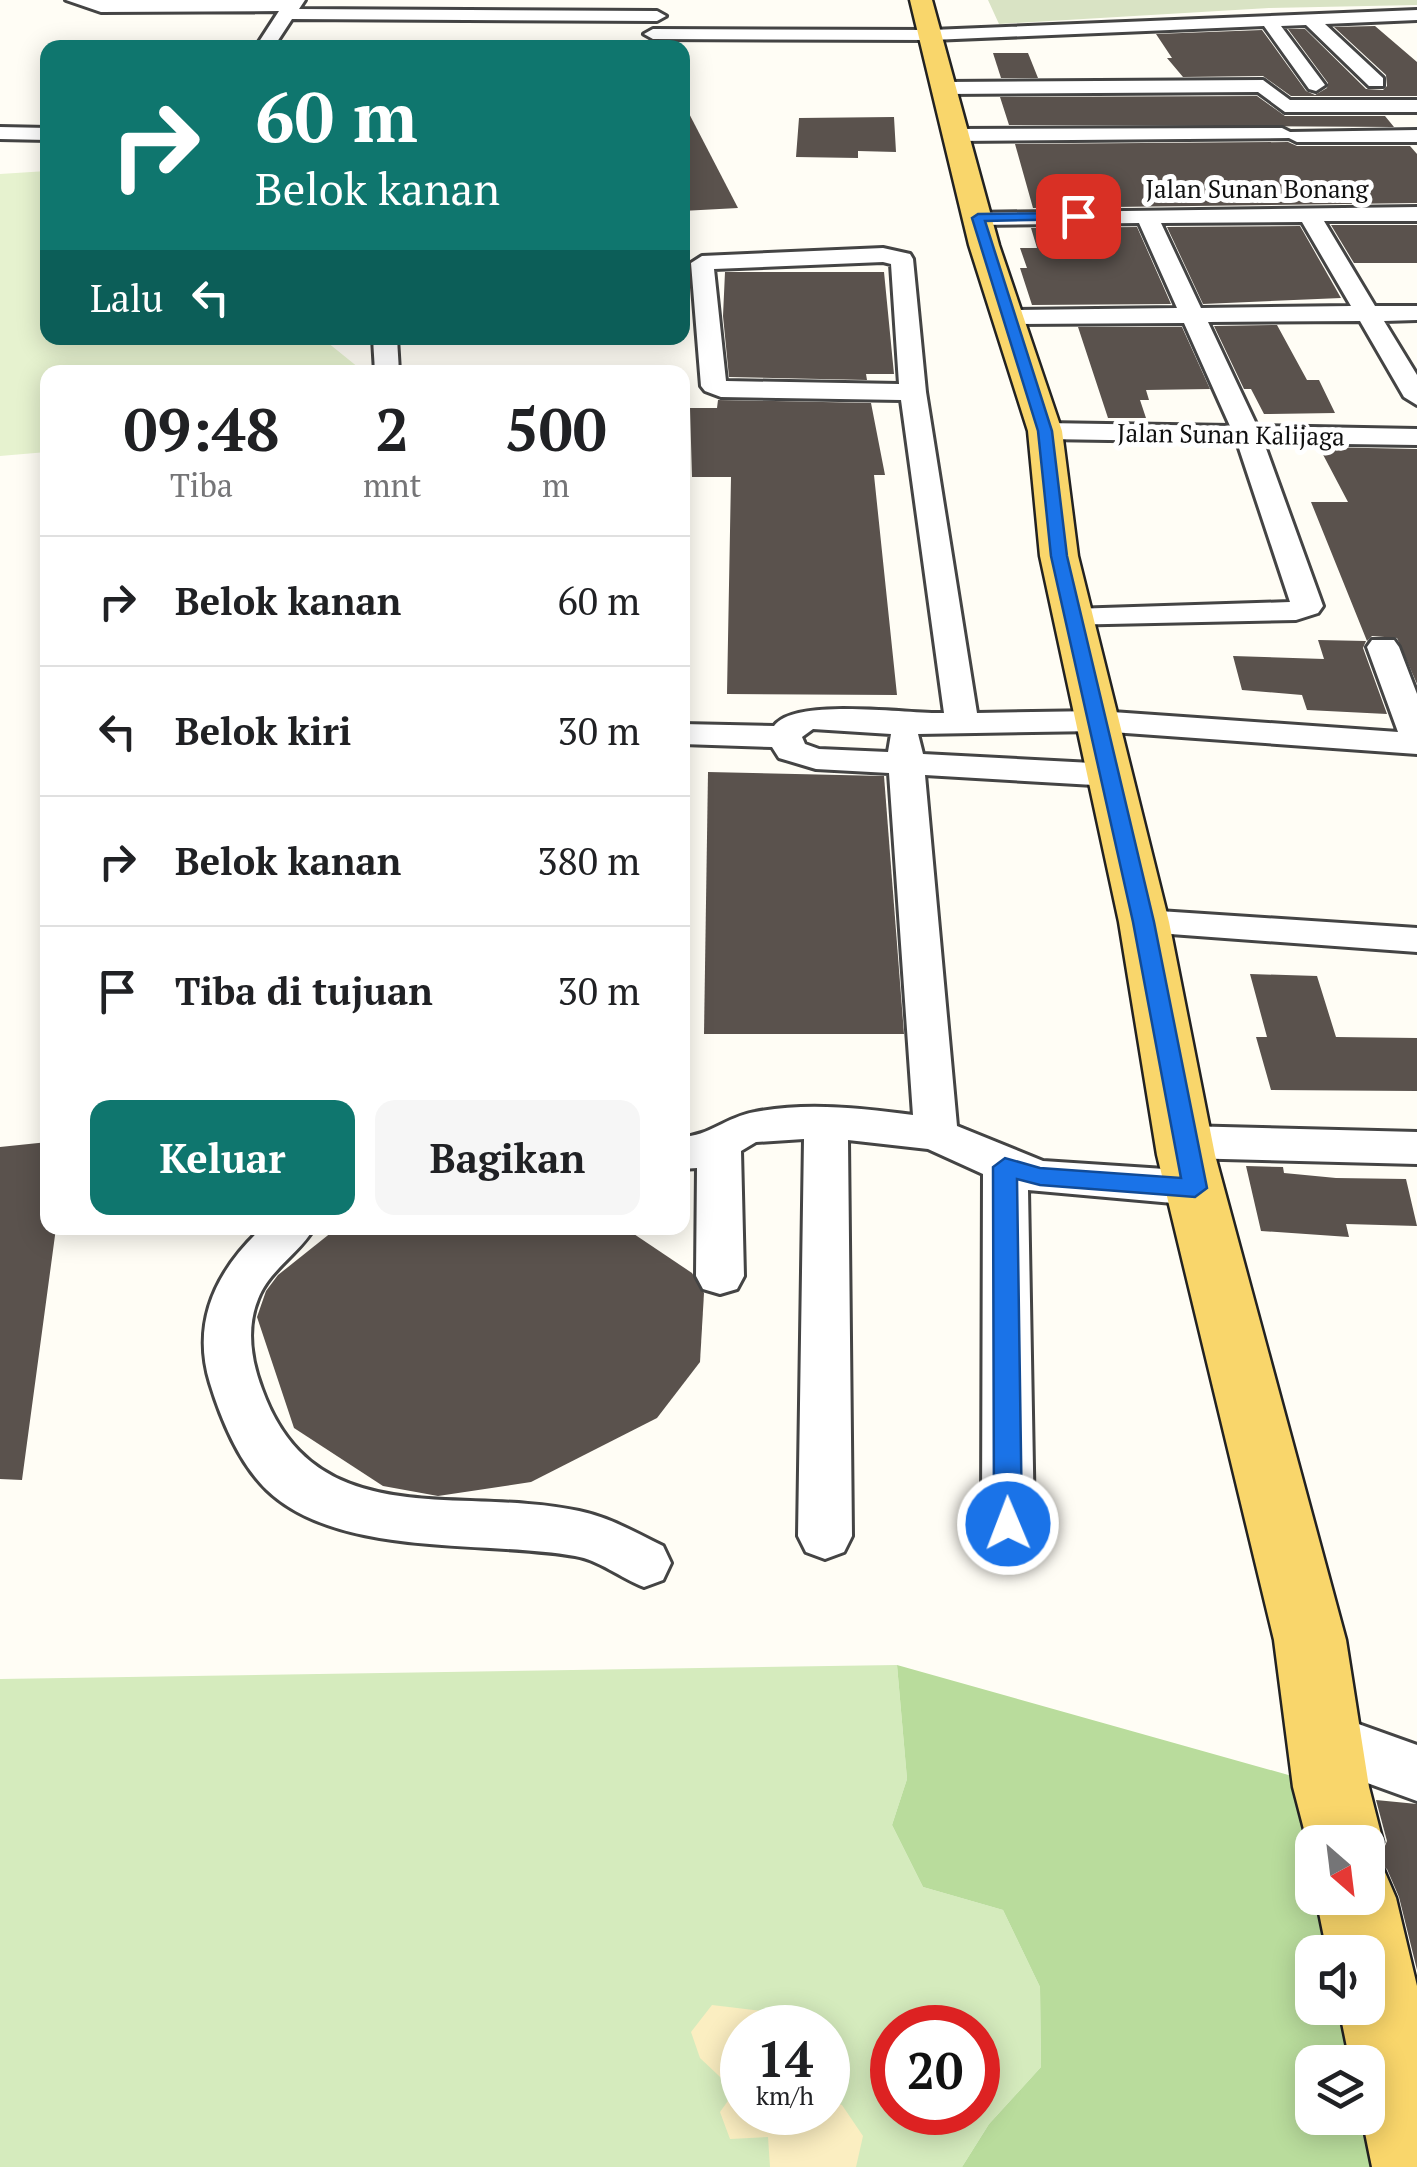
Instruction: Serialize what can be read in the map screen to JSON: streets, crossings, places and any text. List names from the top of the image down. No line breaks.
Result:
{"streets":{"street":["Jalan Sunan Bonang","Jalan Sunan Kalijaga"]},"north":"bottom right","page":{"turn":["60 m","Belok kanan"],"then":"Lalu","eta":["09:48","Tiba","2","mnt","500","m"],"list":[{"name":"Belok kanan","value":"60 m"},{"name":"Belok kiri","value":"30 m"},{"name":"Belok kanan","value":"380 m"},{"name":"Tiba di tujuan","value":"30 m"}],"buttons":["Keluar","Bagikan"],"speed":"14 km/h","limit":"20"}}
